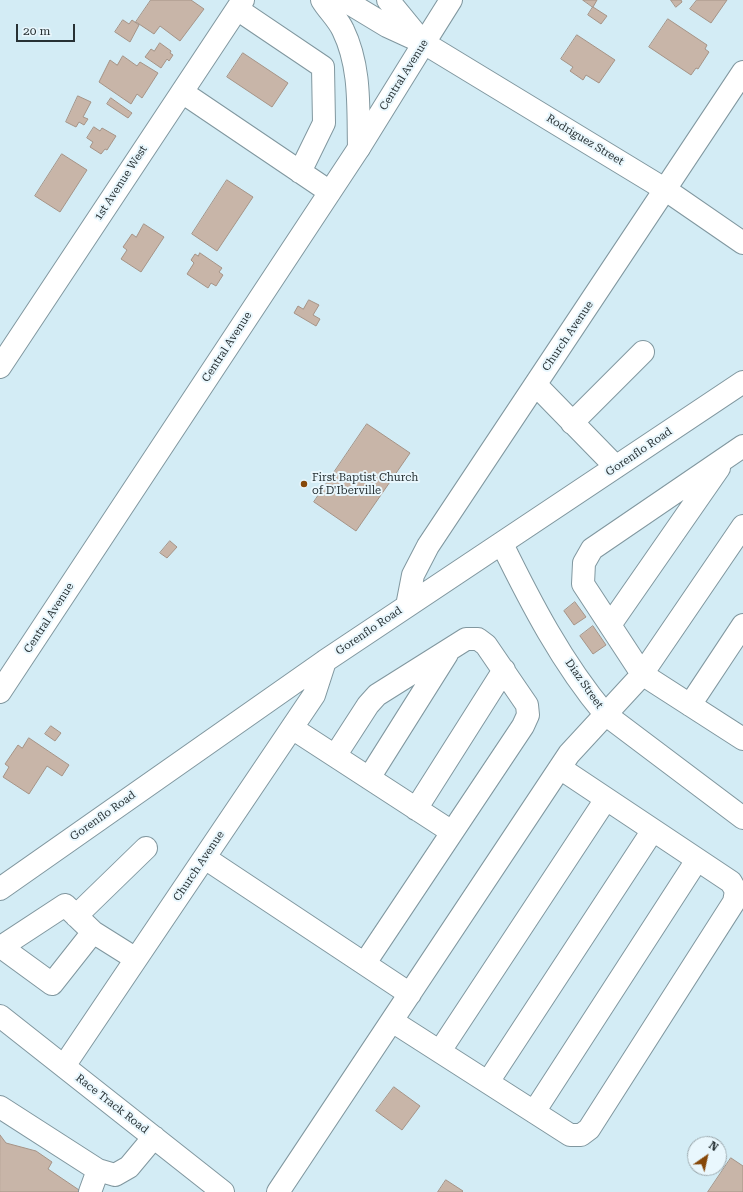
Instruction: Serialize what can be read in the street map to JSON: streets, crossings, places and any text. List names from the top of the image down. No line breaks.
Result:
{"streets":{"street":["Central Avenue","Rodriguez Street","1st Avenue West","Church Avenue","Gorenflo Road","Diaz Street","Race Track Road"]},"crossings":[["Central Avenue","Rodriguez Street"],["Rodriguez Street","Church Avenue"],["Church Avenue","Gorenflo Road"],["Church Avenue","Race Track Road"],["Gorenflo Road","Diaz Street"]],"places":["First Baptist Church of D'Iberville"],"scale_bar":"20 m","north":"top right"}
